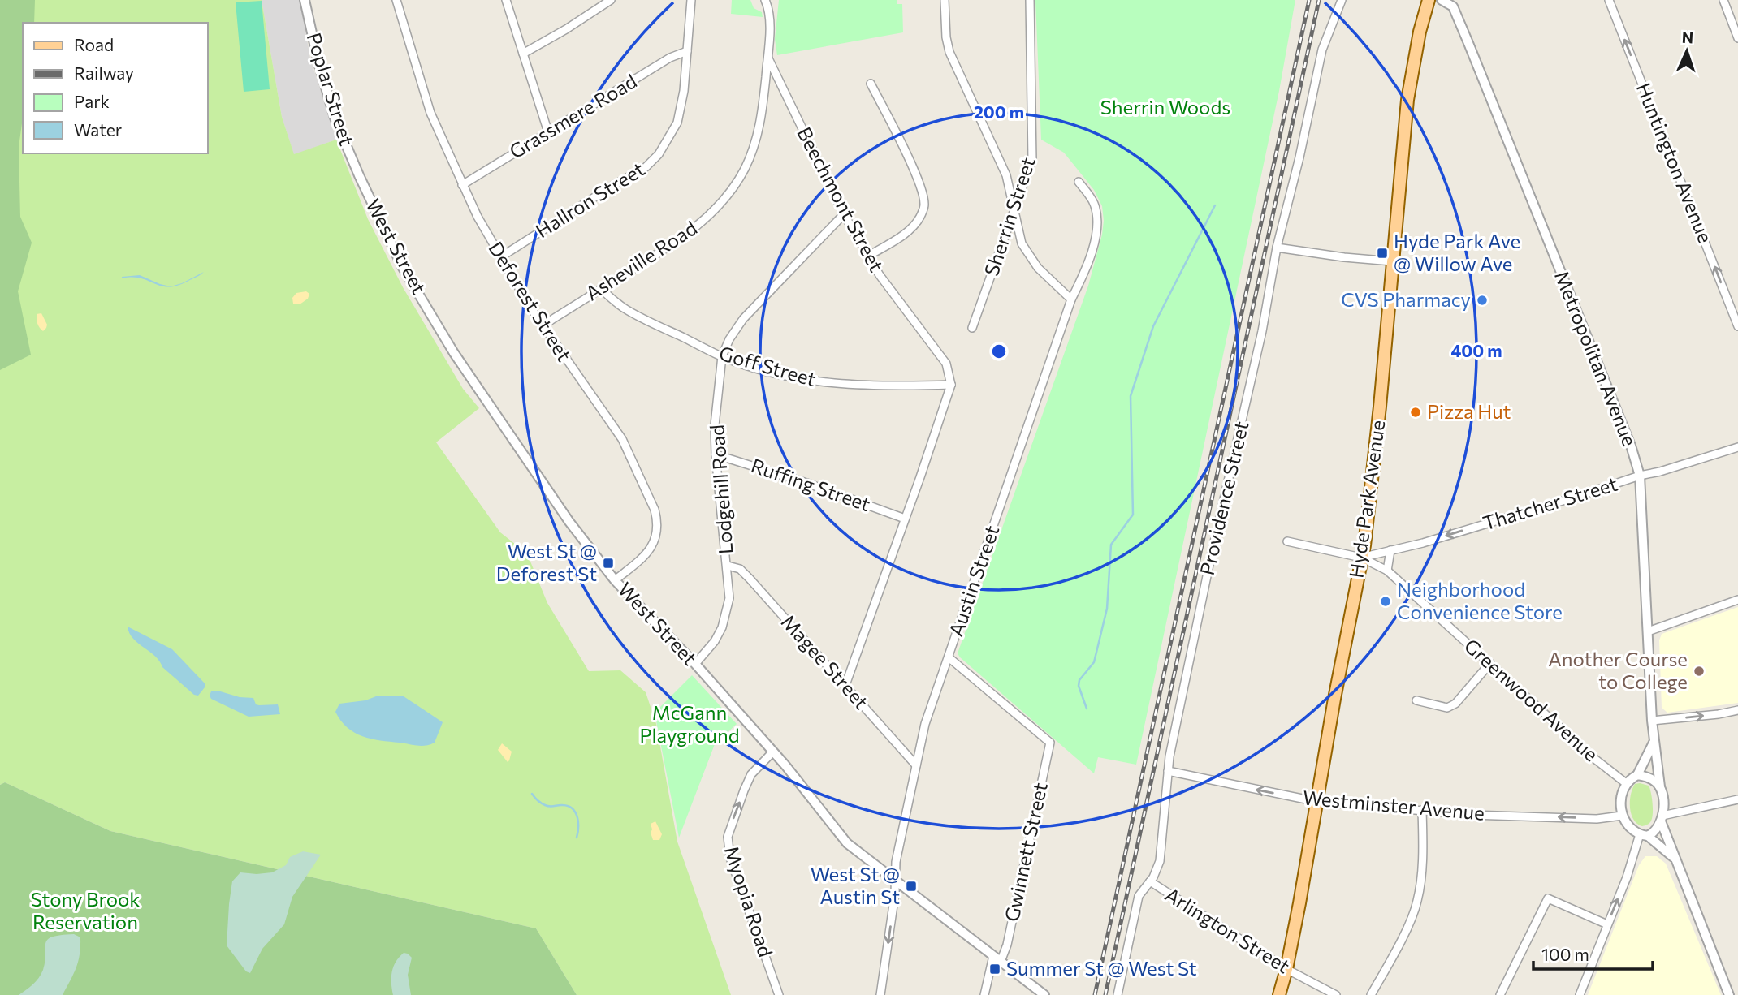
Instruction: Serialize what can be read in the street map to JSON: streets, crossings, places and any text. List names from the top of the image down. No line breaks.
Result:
{"streets":{"main road":["Hyde Park Avenue"],"street":["Poplar Street","Grassmere Road","Huntington Avenue","Beechmont Street","Hallron Street","Sherrin Street","West Street","Asheville Road","Deforest Street","Metropolitan Avenue","Goff Street","Ruffing Street","Lodgehill Road","Providence Street","Thatcher Street","Austin Street","Magee Street","Greenwood Avenue","Westminster Avenue","Gwinnett Street","Myopia Road","Arlington Street"]},"crossings":[["Poplar Street","West Street"],["Grassmere Road","Hallron Street"],["Grassmere Road","Deforest Street"],["Beechmont Street","Asheville Road"],["Beechmont Street","Goff Street"],["Beechmont Street","Lodgehill Road"],["Hallron Street","Deforest Street"],["West Street","Deforest Street"],["West Street","Lodgehill Road"],["West Street","Austin Street"],["West Street","Gwinnett Street"],["West Street","Myopia Road"],["Asheville Road","Deforest Street"],["Asheville Road","Goff Street"],["Metropolitan Avenue","Thatcher Street"],["Metropolitan Avenue","Greenwood Avenue"],["Metropolitan Avenue","Westminster Avenue"],["Goff Street","Lodgehill Road"],["Ruffing Street","Lodgehill Road"],["Lodgehill Road","Magee Street"],["Providence Street","Westminster Avenue"],["Providence Street","Arlington Street"],["Hyde Park Avenue","Thatcher Street"],["Hyde Park Avenue","Greenwood Avenue"],["Hyde Park Avenue","Westminster Avenue"],["Hyde Park Avenue","Arlington Street"],["Thatcher Street","Greenwood Avenue"],["Austin Street","Magee Street"],["Austin Street","Gwinnett Street"],["Greenwood Avenue","Westminster Avenue"]],"one_way":["Huntington Avenue","Thatcher Street","Westminster Avenue","Myopia Road"],"parks":["Sherrin Woods","McGann Playground","Stony Brook Reservation"],"places":{"transit":["Hyde Park Ave @ Willow Ave","West St @ Deforest St","West St @ Austin St","Summer St @ West St"],"other":["CVS Pharmacy","Pizza Hut","Neighborhood Convenience Store","Another Course to College"]},"legend":["Road","Railway","Park","Water"],"scale_bar":"100 m","north":"top","rings":["200 m","400 m"]}
